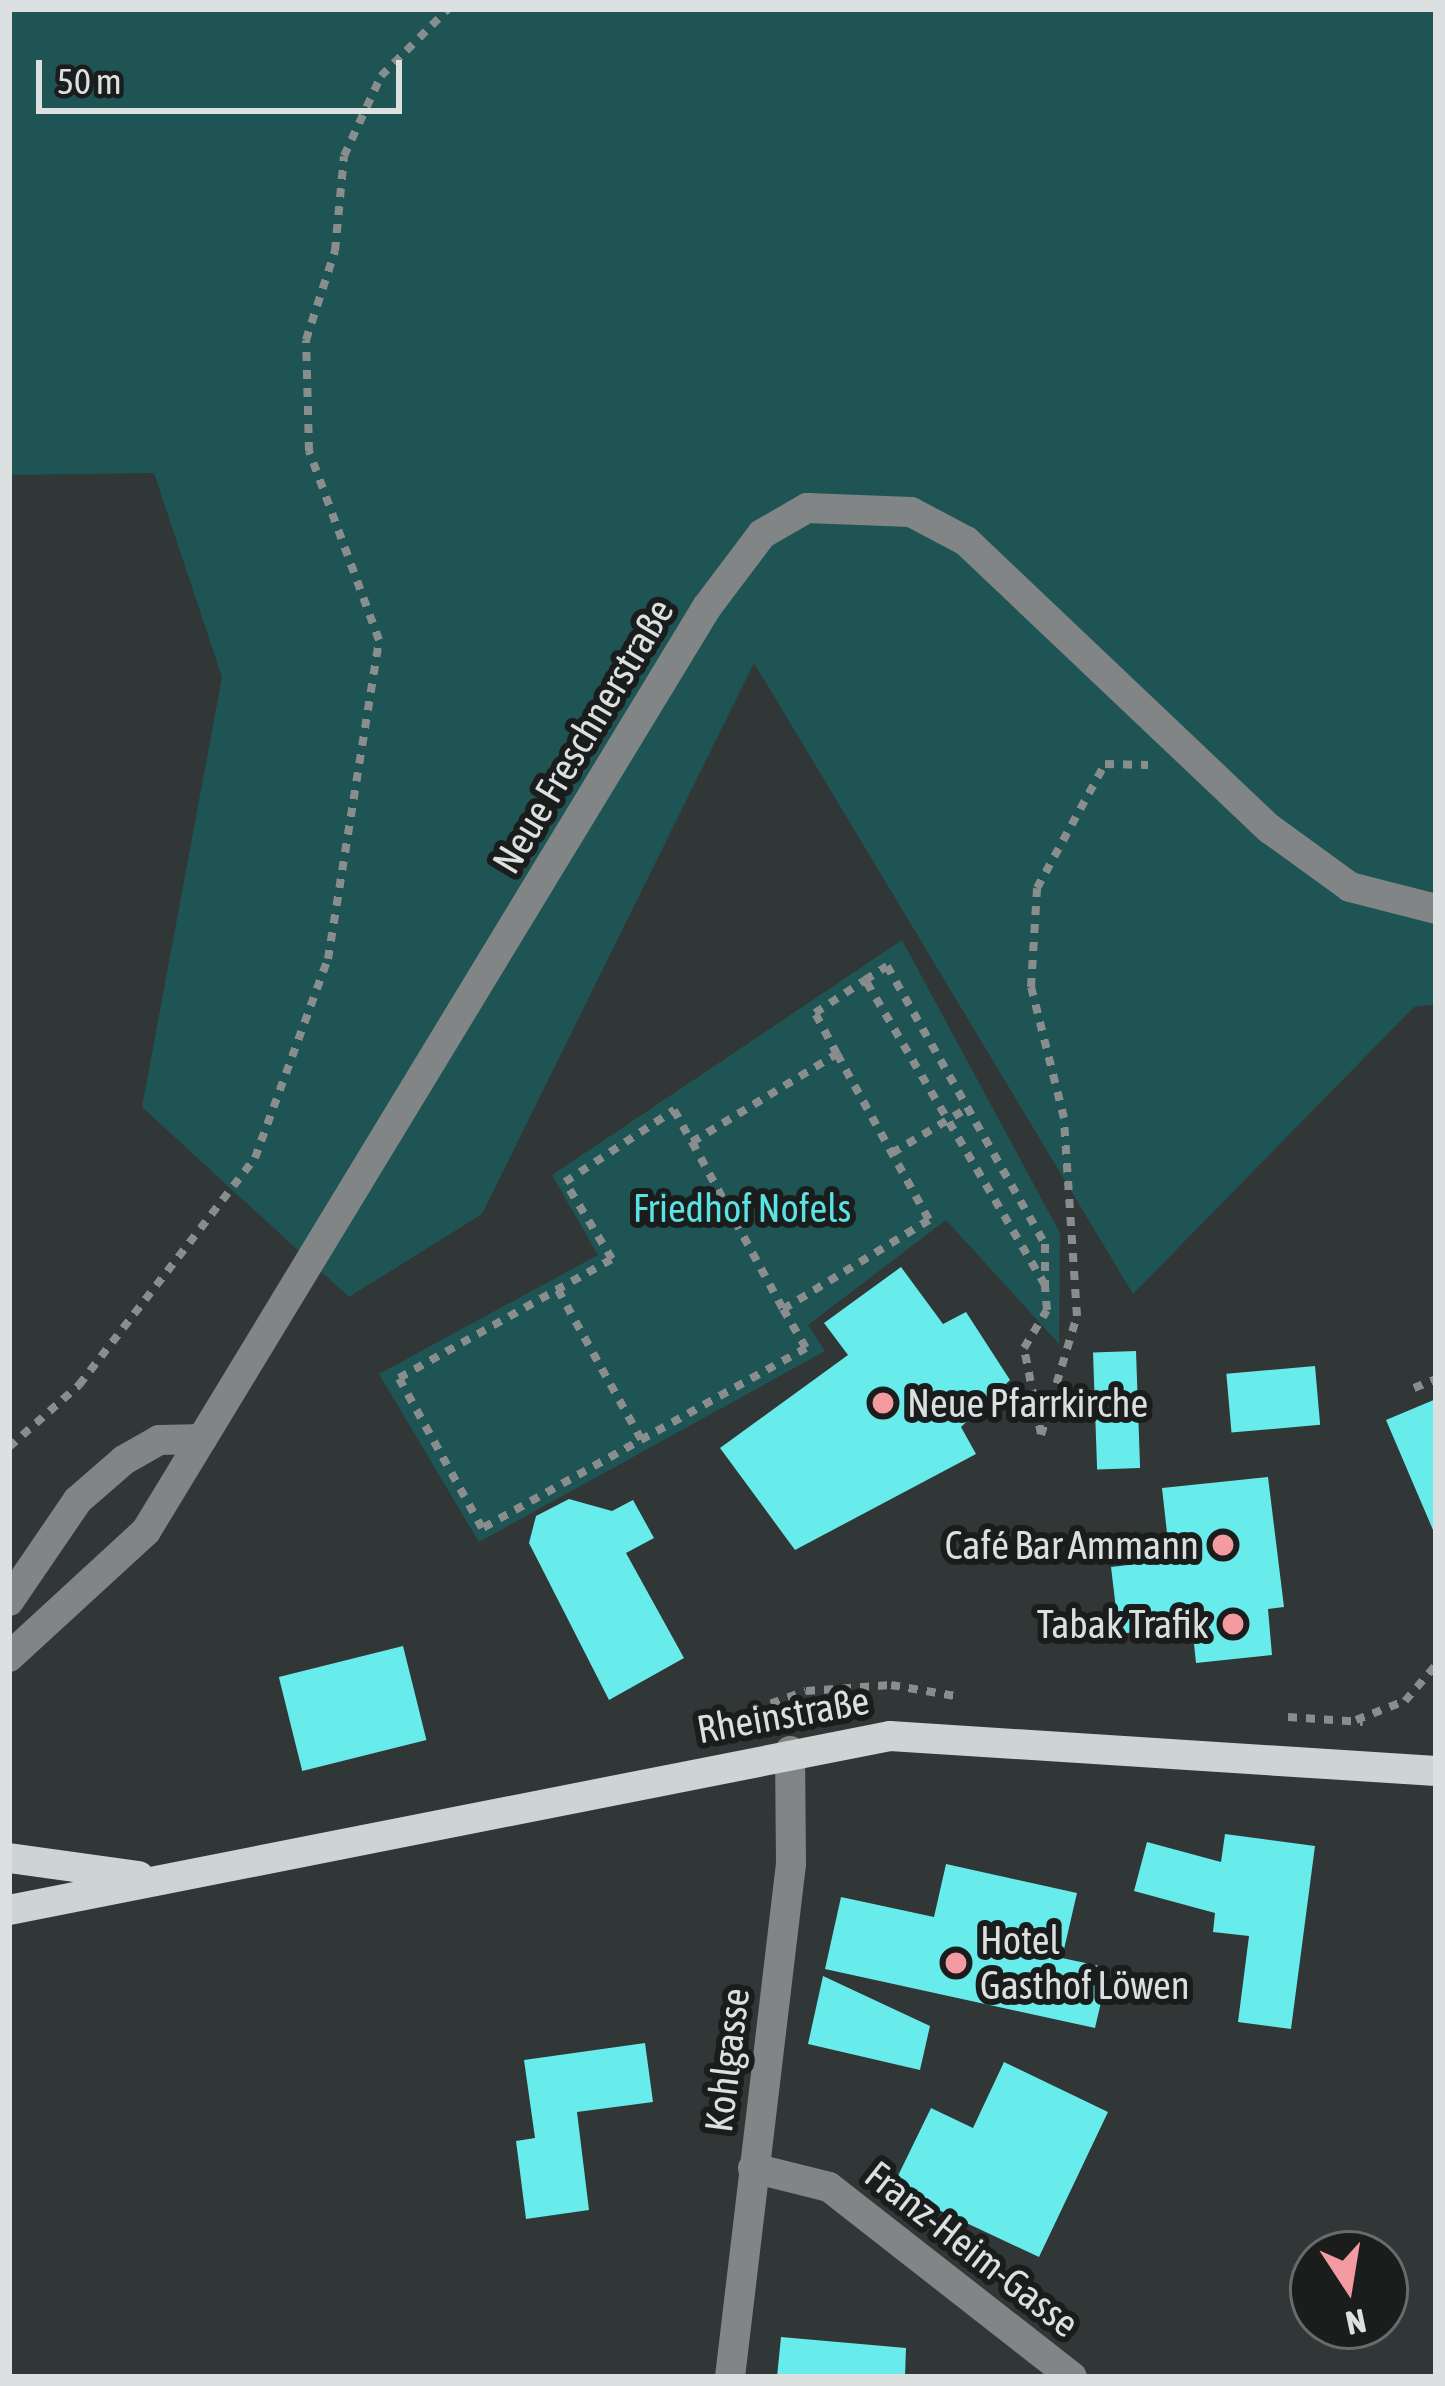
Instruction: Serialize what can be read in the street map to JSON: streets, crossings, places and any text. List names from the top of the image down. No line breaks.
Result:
{"streets":{"main road":["Rheinstraße"],"street":["Neue Freschnerstraße","Kohlgasse","Franz-Heim-Gasse"]},"crossings":[["Rheinstraße","Kohlgasse"],["Kohlgasse","Franz-Heim-Gasse"]],"parks":["Friedhof Nofels"],"places":["Neue Pfarrkirche","Café Bar Ammann","Tabak Trafik","Hotel Gasthof Löwen"],"scale_bar":"50 m","north":"bottom"}
